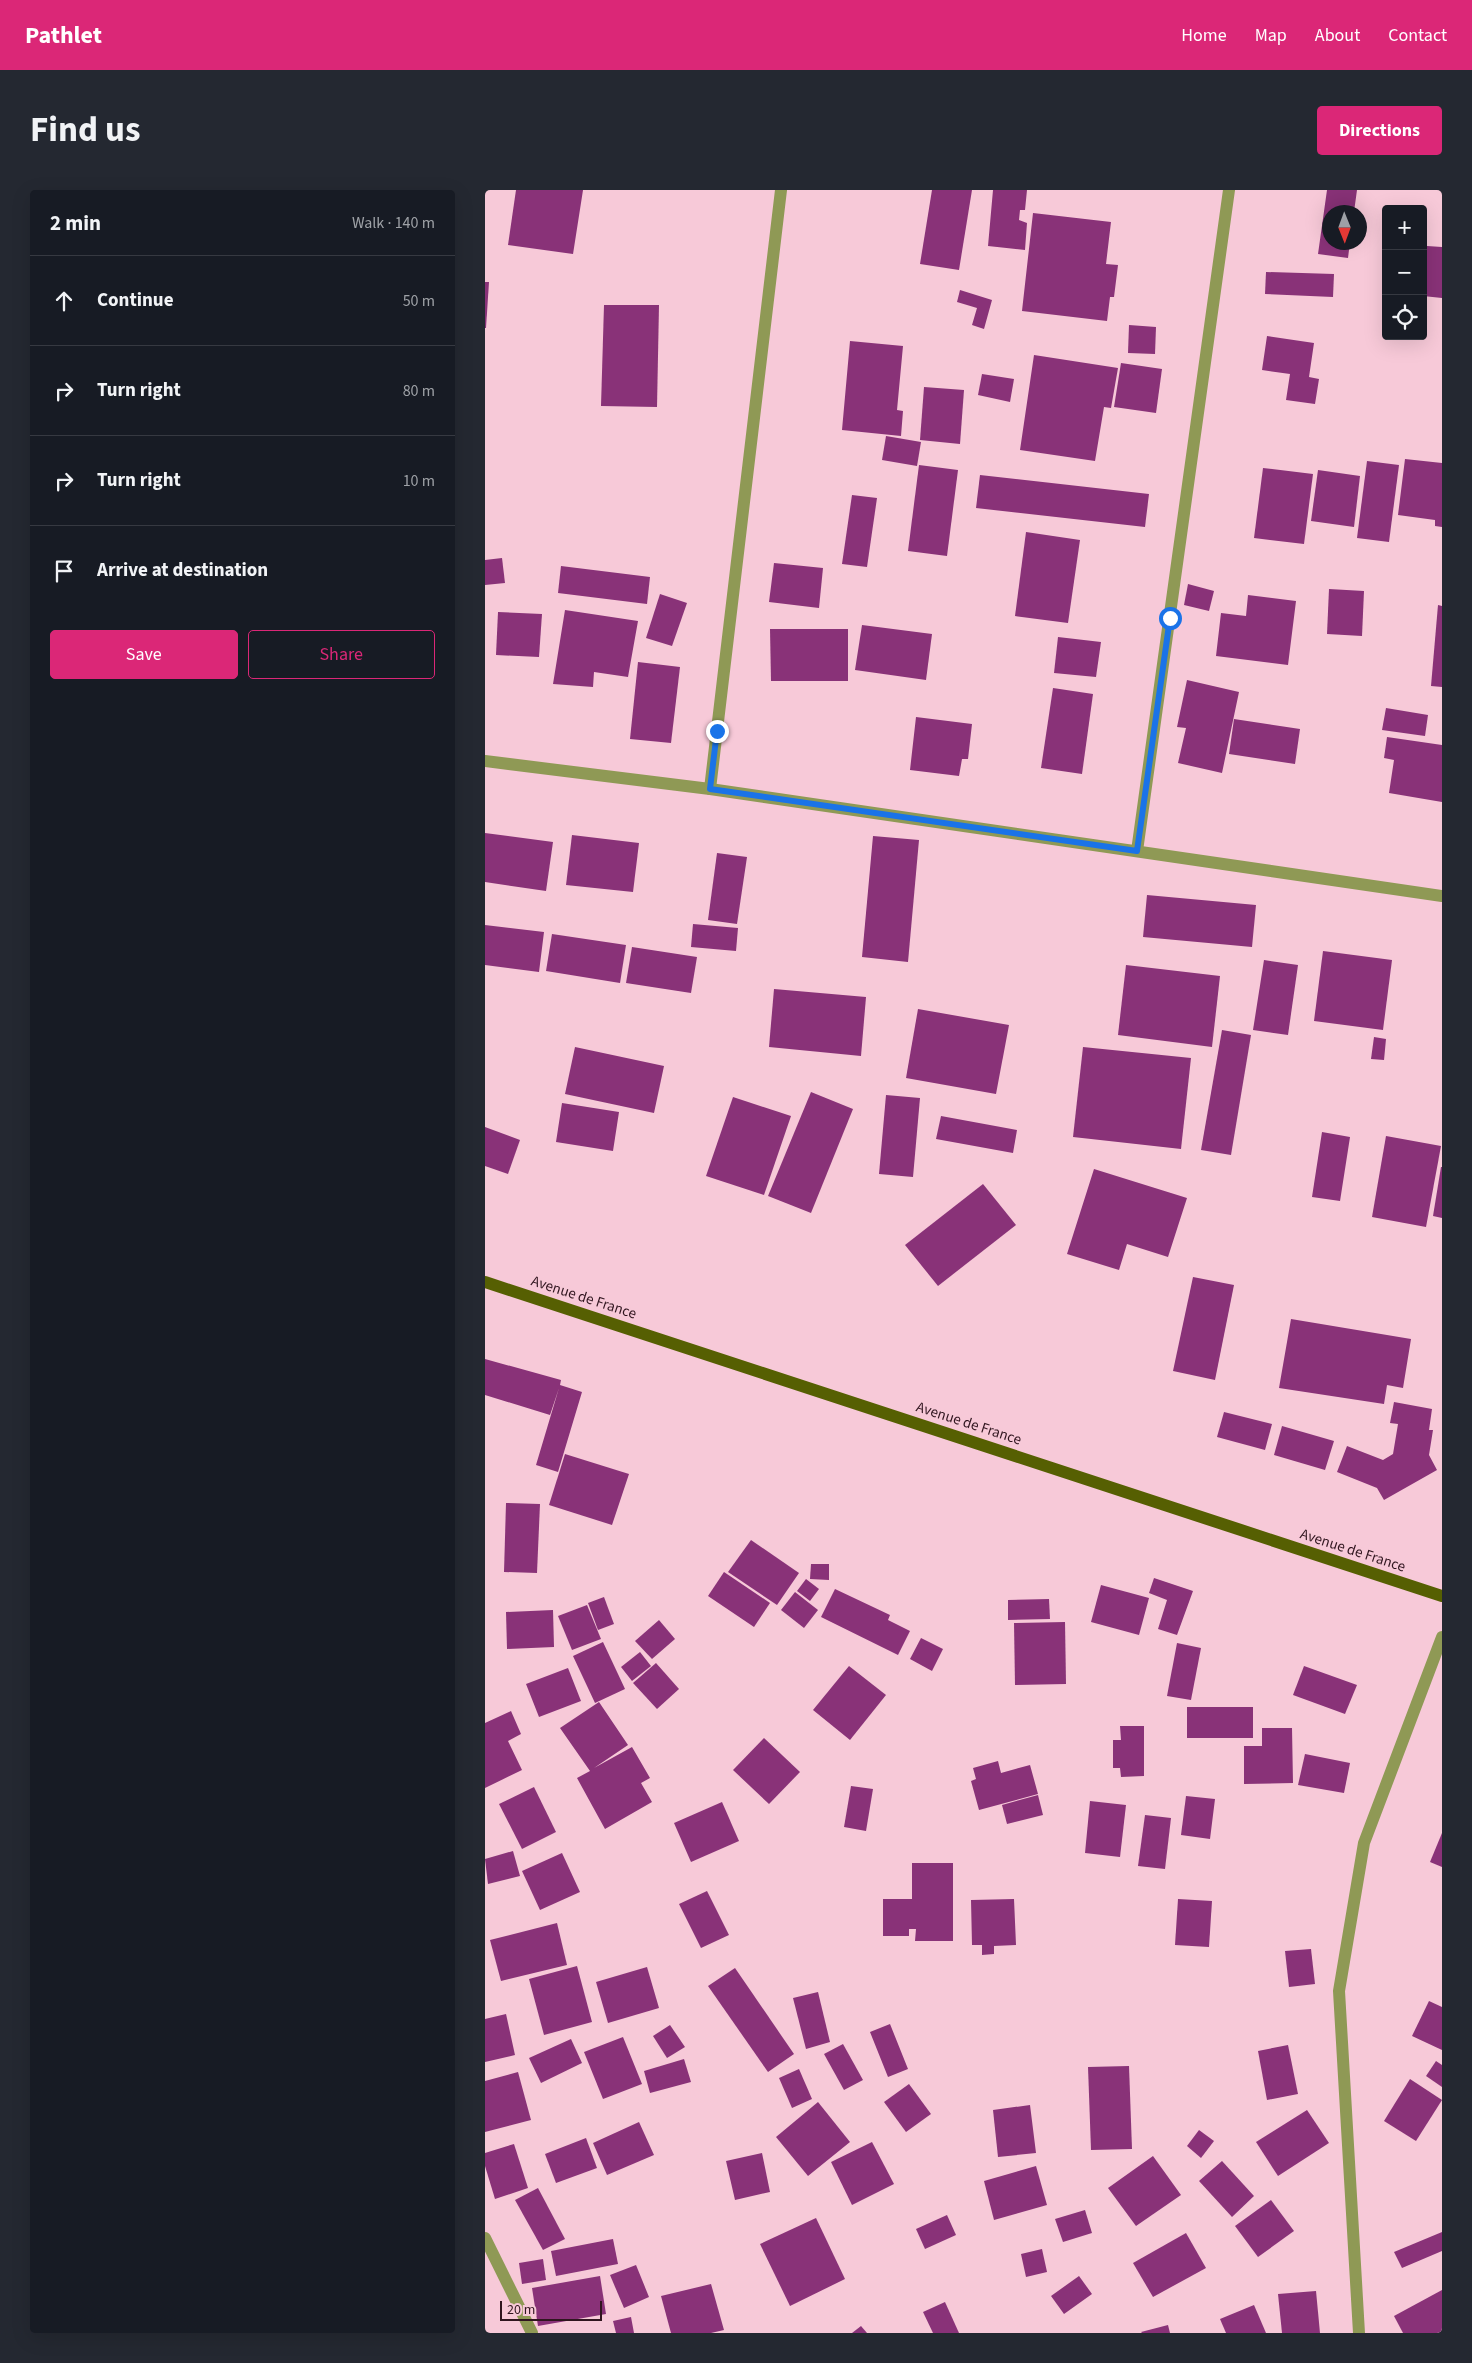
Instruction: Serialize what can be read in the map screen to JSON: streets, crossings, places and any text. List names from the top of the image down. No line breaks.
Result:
{"streets":{"main road":["Avenue de France"]},"scale_bar":"20 m","north":"bottom","page":{"header":"Pathlet","nav":["Home","Map","About","Contact"],"title":"Find us","buttons":["Directions",["Save","Share"]],"heading":["2 min","Walk · 140 m"],"map_buttons":["+","−"],"list":[["Continue","50 m"],["Turn right","80 m"],["Turn right","10 m"],"Arrive at destination"],"scale":"20 m"}}
